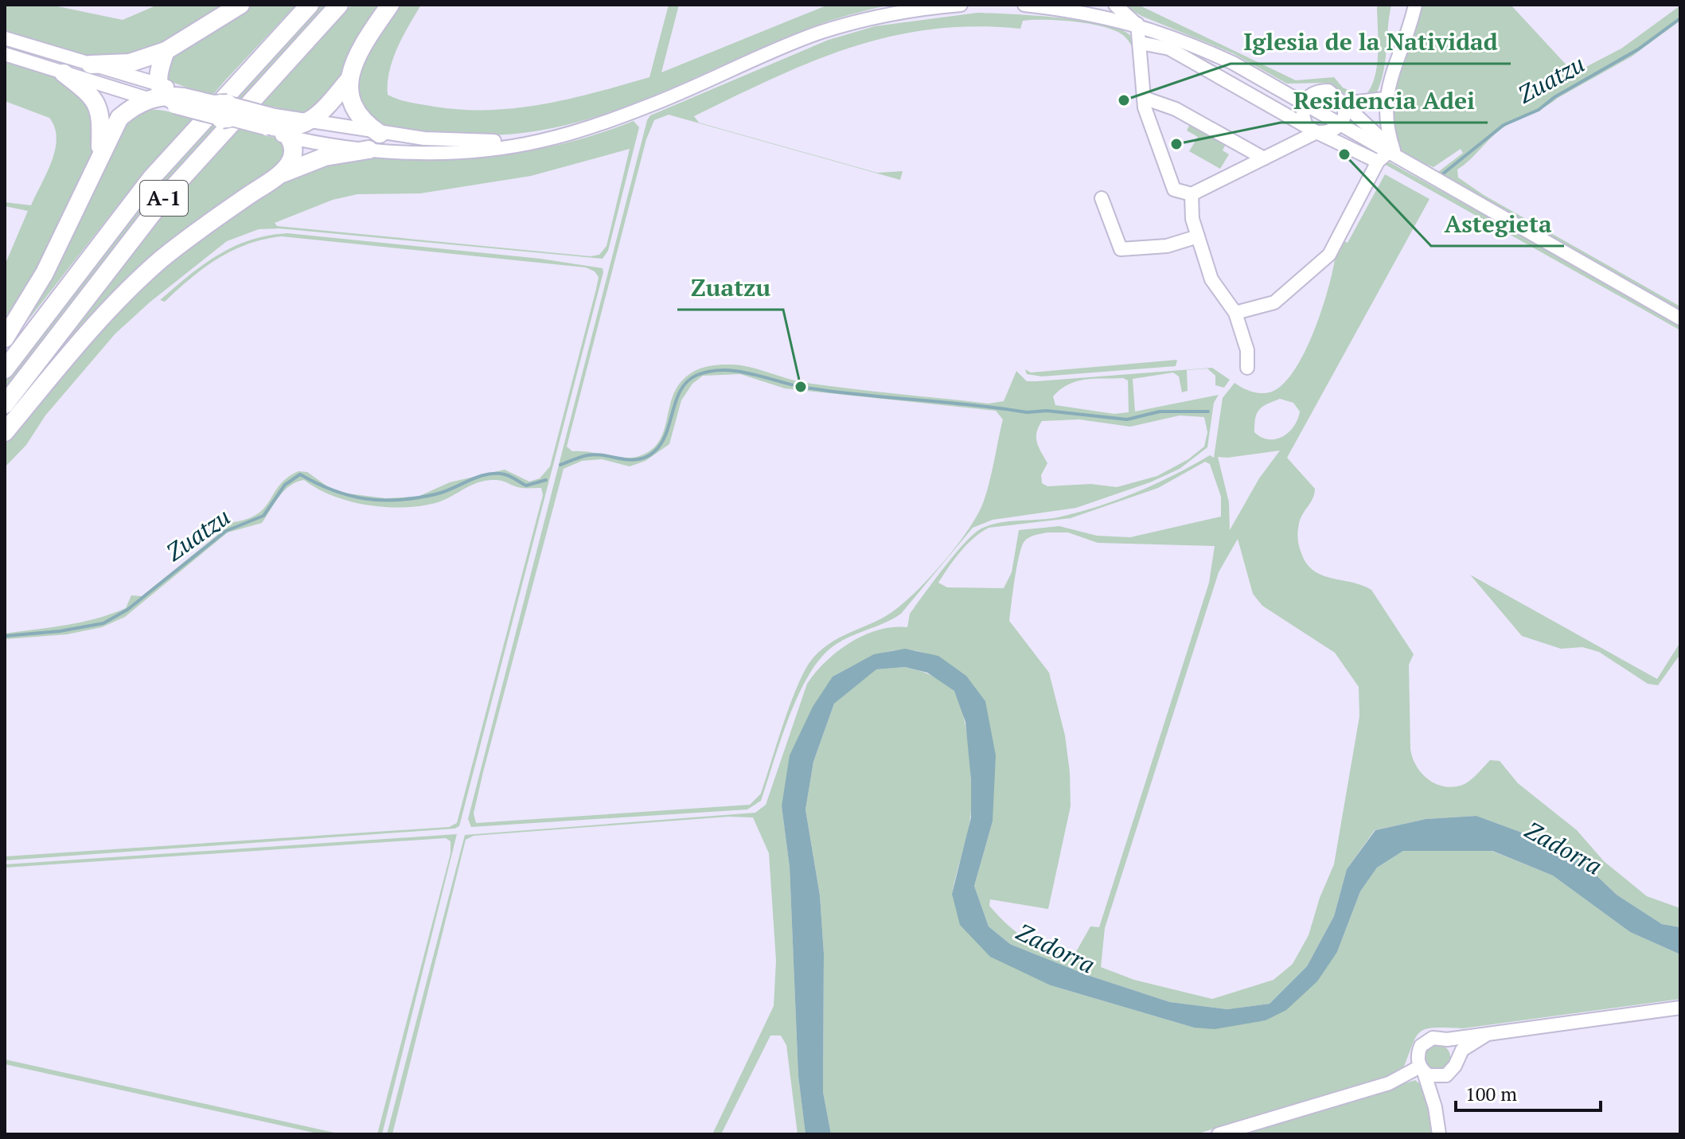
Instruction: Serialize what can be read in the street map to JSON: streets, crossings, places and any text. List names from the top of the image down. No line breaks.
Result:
{"streets":{"highway":["A-1"]},"water":["Zuatzu","Zadorra"],"places":["Iglesia de la Natividad","Residencia Adei","Astegieta","Zuatzu"],"scale_bar":"100 m"}
